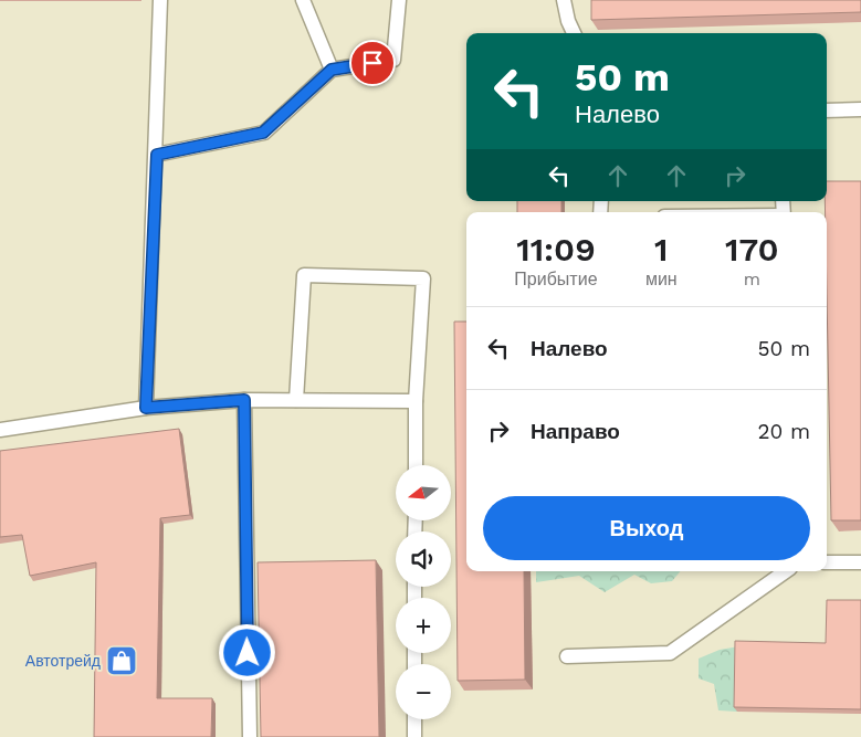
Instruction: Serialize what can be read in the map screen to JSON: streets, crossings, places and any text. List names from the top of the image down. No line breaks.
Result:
{"places":{"shop":["Автотрейд"]},"north":"left","page":{"turn":["50 m","Налево"],"eta":["11:09","Прибытие","1","мин","170","m"],"list":[{"name":"Налево","value":"50 m"},{"name":"Направо","value":"20 m"}],"map_buttons":["+","−"],"buttons":"Выход"}}
